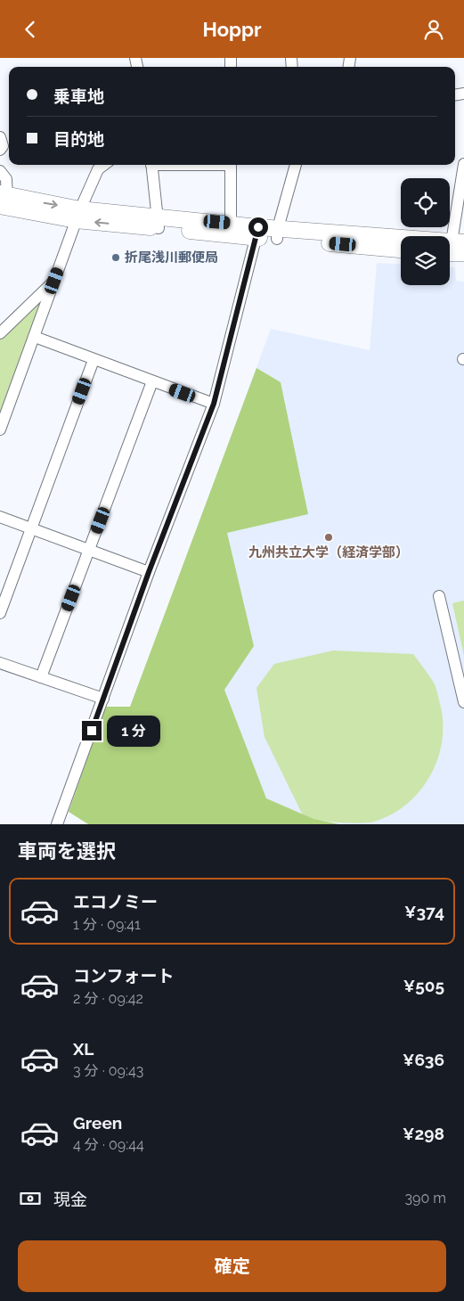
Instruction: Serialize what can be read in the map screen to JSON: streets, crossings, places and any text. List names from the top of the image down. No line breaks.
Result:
{"places":["折尾浅川郵便局","九州共立大学（経済学部）"],"page":{"header":"Hoppr","banner":["乗車地","目的地"],"bubble":"1 分","heading":"車両を選択","list":[{"name":"エコノミー","note":"1 分 · 09:41","value":"¥374"},{"name":"コンフォート","note":"2 分 · 09:42","value":"¥505"},{"name":"XL","note":"3 分 · 09:43","value":"¥636"},{"name":"Green","note":"4 分 · 09:44","value":"¥298"}],"pay":["現金","390 m"],"buttons":"確定"}}
